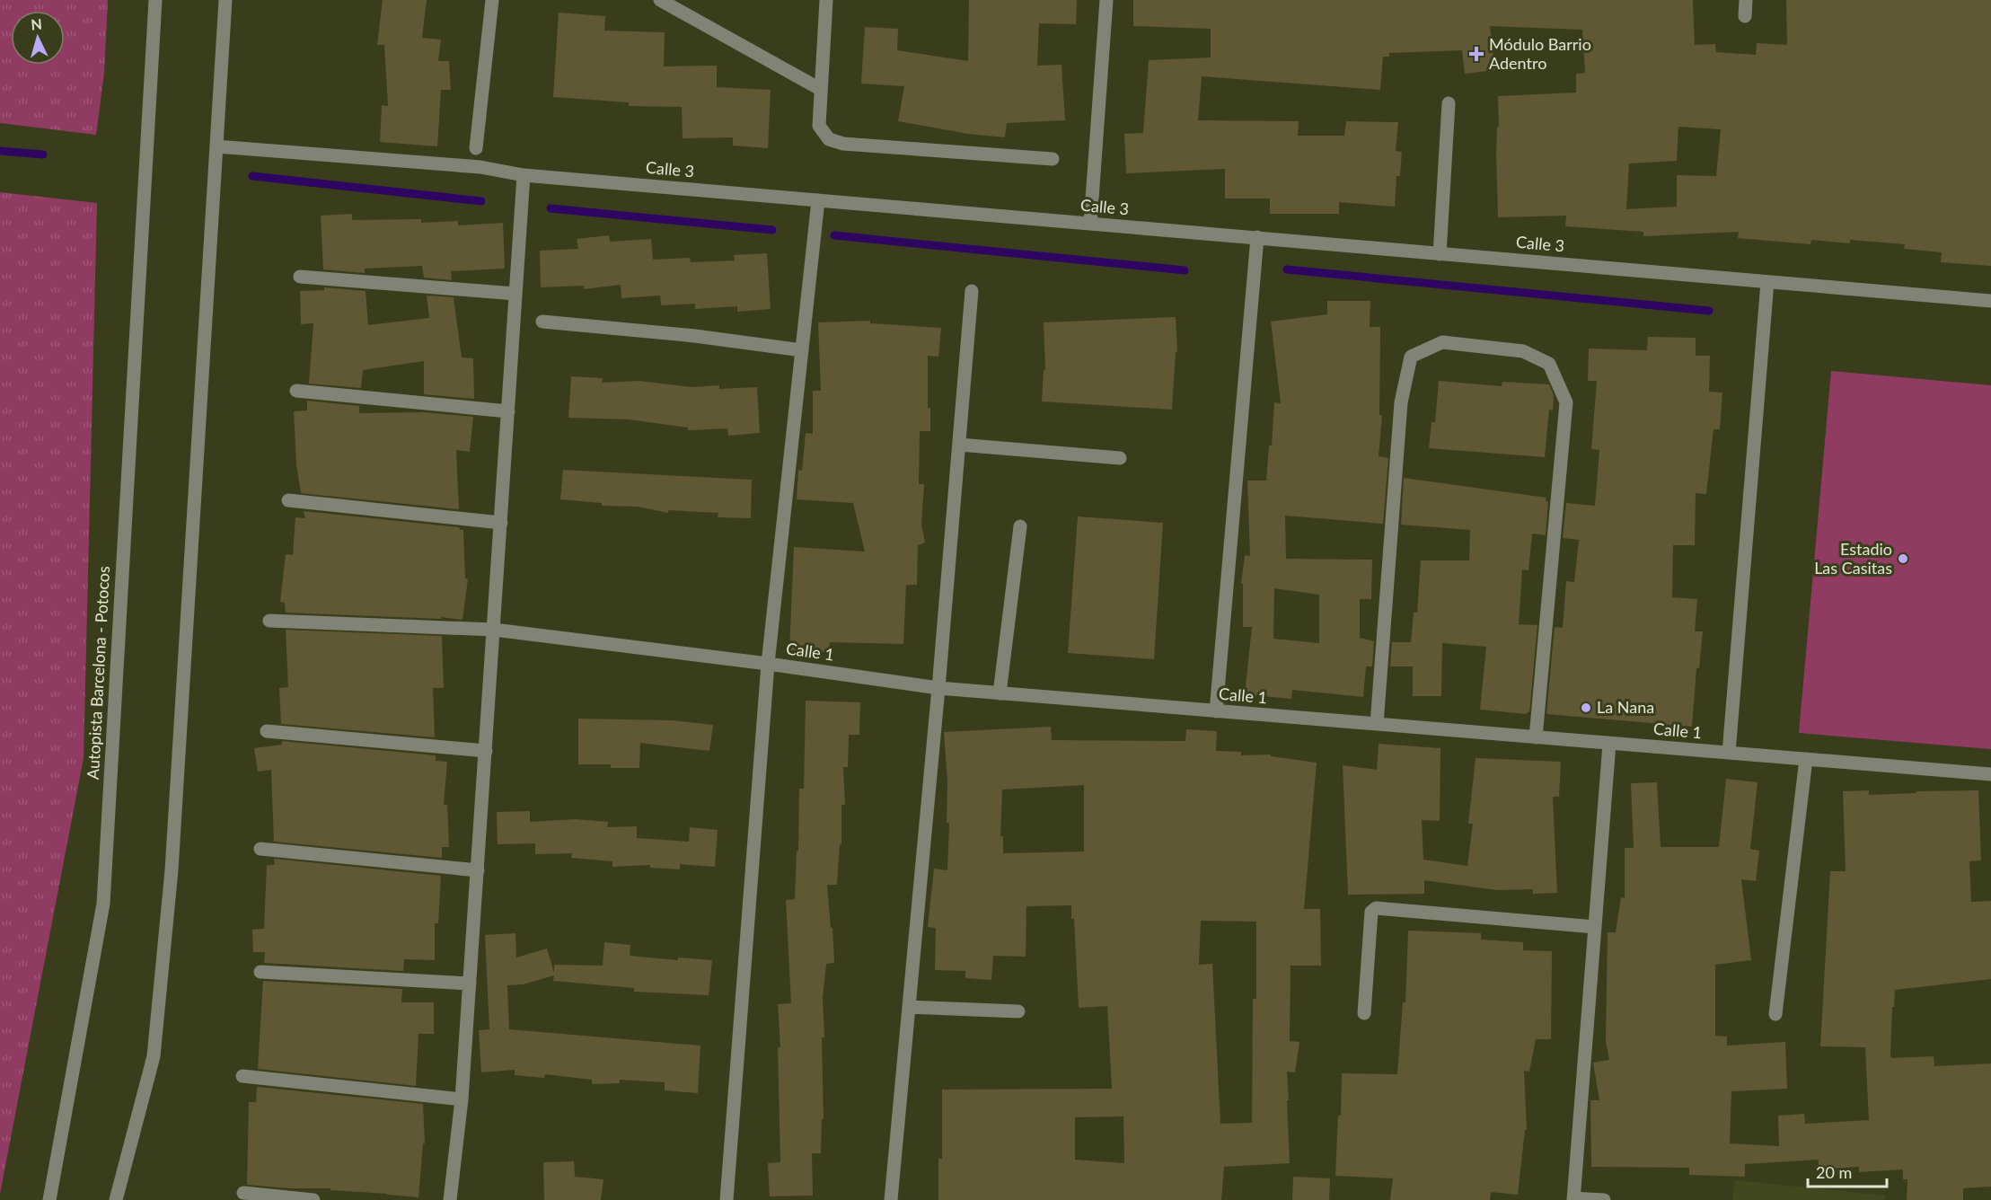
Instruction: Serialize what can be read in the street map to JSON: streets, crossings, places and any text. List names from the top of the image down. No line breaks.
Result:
{"streets":{"street":["Calle 3","Calle 1","Autopista Barcelona - Potocos"]},"places":{"health":["Módulo Barrio Adentro"],"other":["Estadio Las Casitas","La Nana"]},"scale_bar":"20 m","north":"top"}
